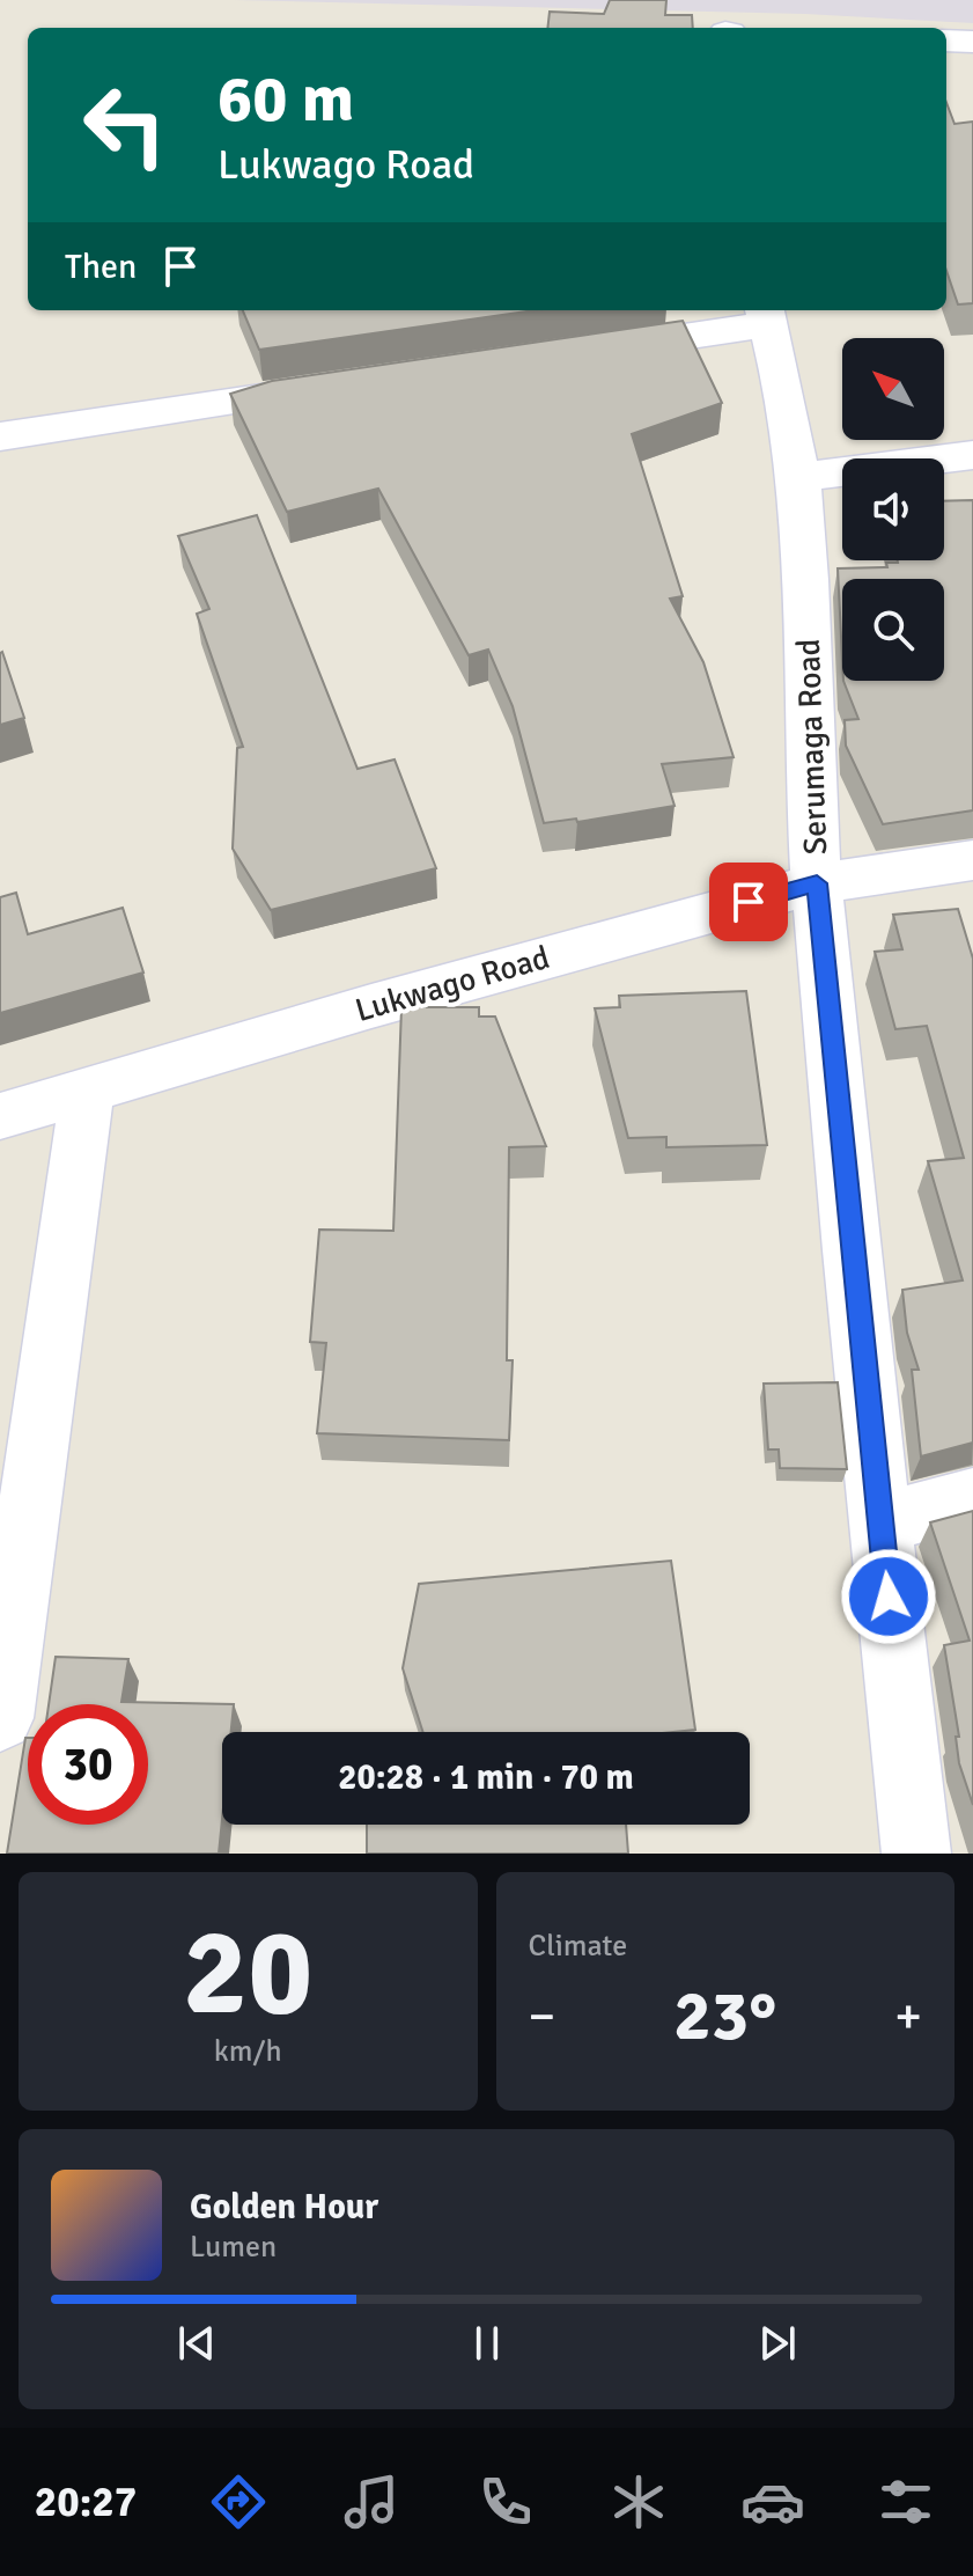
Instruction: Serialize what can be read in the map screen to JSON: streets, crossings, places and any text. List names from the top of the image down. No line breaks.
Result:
{"streets":{"street":["Serumaga Road","Lukwago Road"]},"crossings":[["Serumaga Road","Lukwago Road"]],"north":"top left","page":{"turn":["60 m","Lukwago Road"],"then":"Then","limit":"30","trip":"20:28 · 1 min · 70 m","tile":[["20","km/h"],"Climate"],"heat":["−","23°","+"],"song":["Golden Hour","Lumen"],"tabs":"20:27"}}
